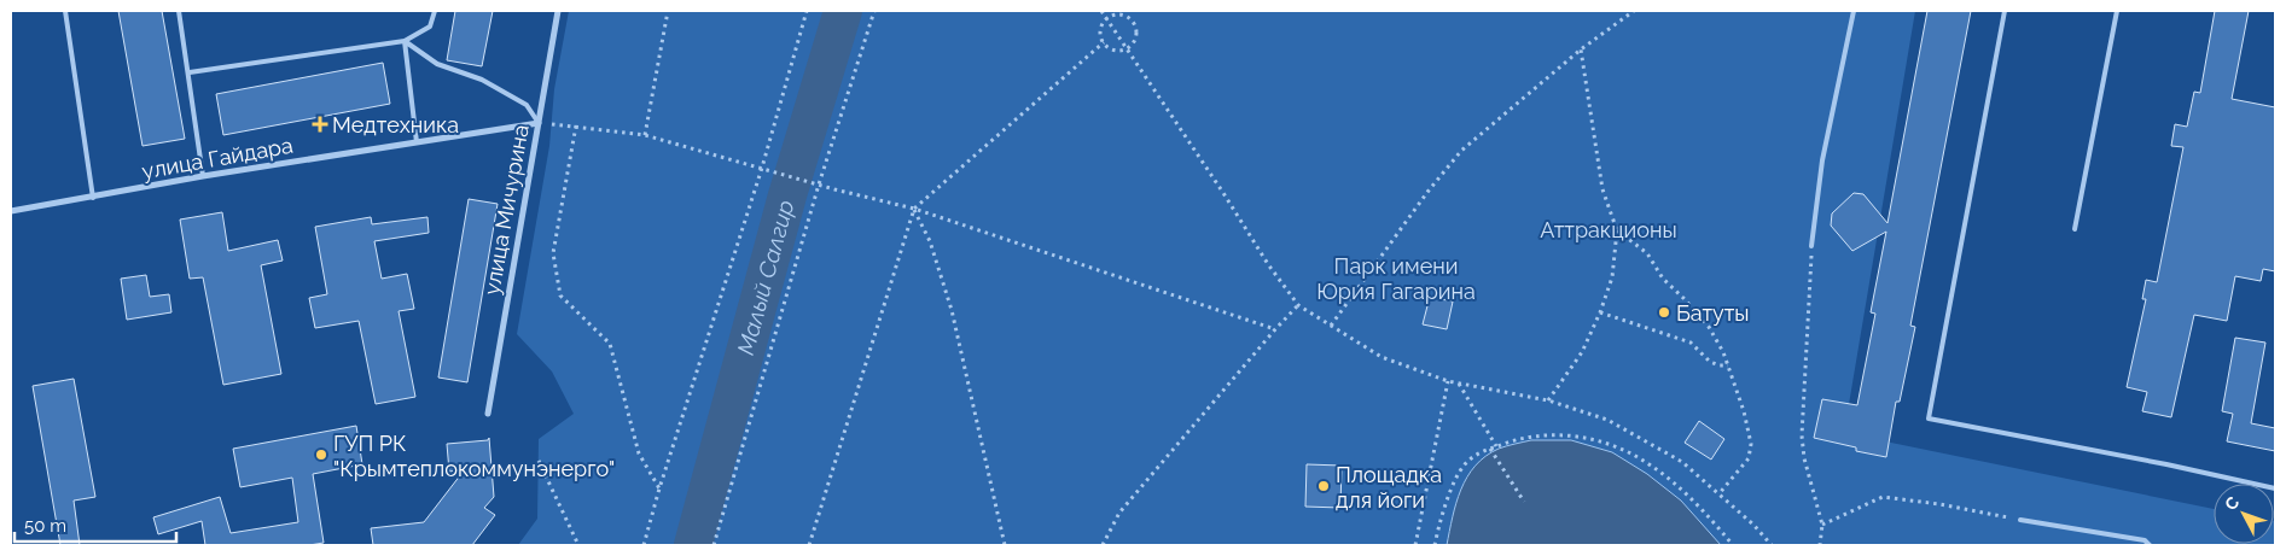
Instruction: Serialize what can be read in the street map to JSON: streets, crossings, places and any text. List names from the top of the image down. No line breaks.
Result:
{"streets":{"street":["улица Гайдара","улица Мичурина"]},"crossings":[["улица Гайдара","улица Мичурина"]],"water":["Малый Салгир"],"parks":["Аттракционы","Парк имени Юрия Гагарина"],"places":{"health":["Медтехника"],"other":["Батуты","ГУП РК \"Крымтеплокоммунэнерго\"","Площадка для йоги"]},"scale_bar":"50 m","north":"top left"}
